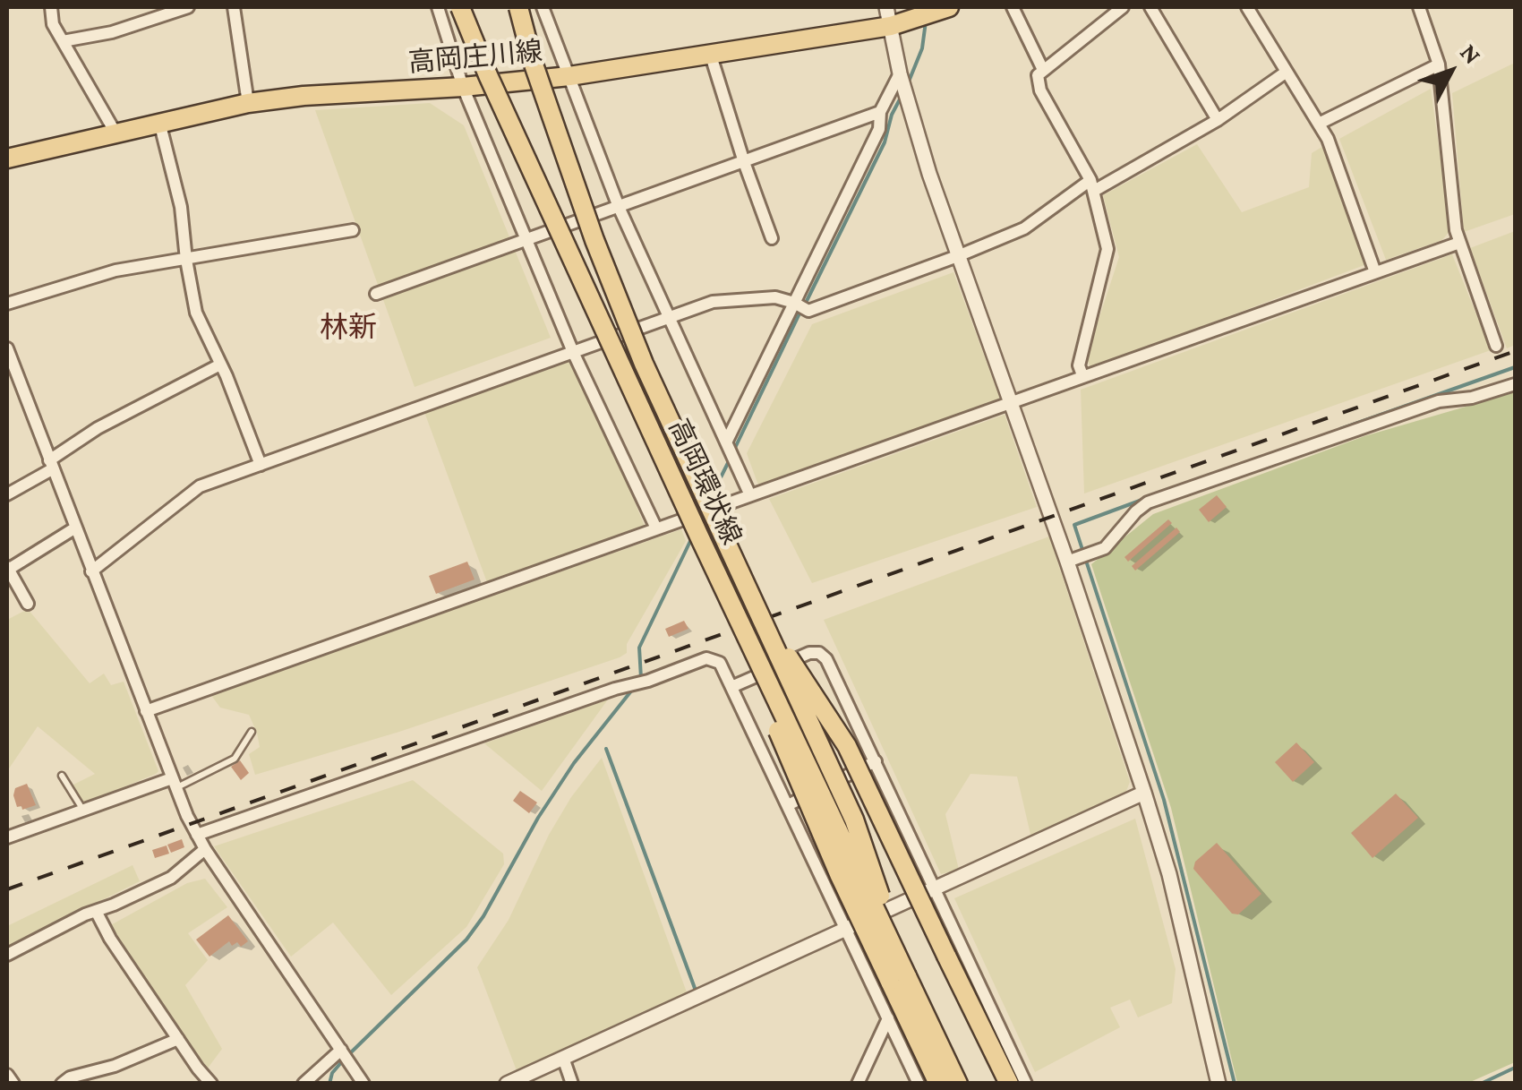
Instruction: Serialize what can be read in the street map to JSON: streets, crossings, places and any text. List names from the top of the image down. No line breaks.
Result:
{"streets":{"main road":["高岡庄川線","高岡環状線"]},"districts":["林新"],"north":"top right"}
